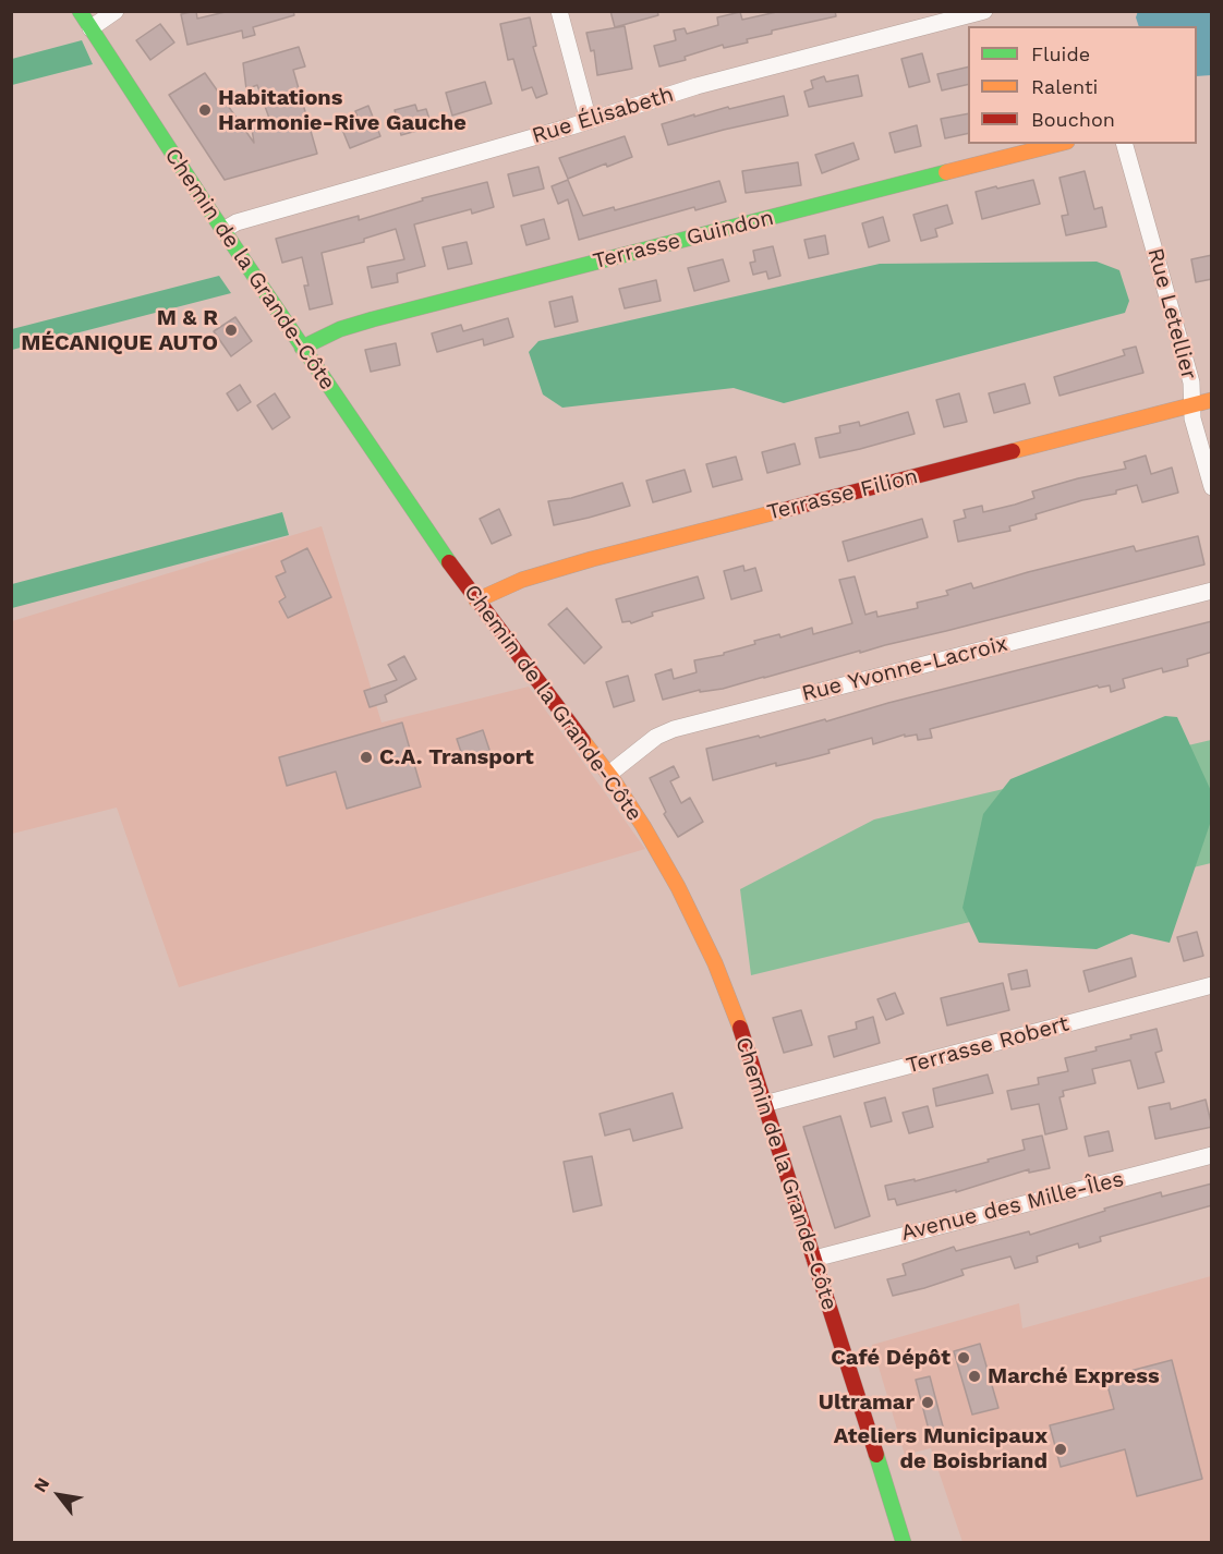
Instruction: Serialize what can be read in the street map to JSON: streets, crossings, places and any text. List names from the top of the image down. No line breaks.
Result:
{"streets":{"main road":["Terrasse Guindon","Chemin de la Grande-Côte","Terrasse Filion"],"street":["Rue Élisabeth","Rue Letellier","Rue Yvonne-Lacroix","Terrasse Robert","Avenue des Mille-Îles"]},"crossings":[["Rue Élisabeth","Chemin de la Grande-Côte"],["Terrasse Guindon","Chemin de la Grande-Côte"],["Chemin de la Grande-Côte","Terrasse Filion"],["Chemin de la Grande-Côte","Rue Yvonne-Lacroix"],["Chemin de la Grande-Côte","Terrasse Robert"],["Chemin de la Grande-Côte","Avenue des Mille-Îles"],["Rue Letellier","Terrasse Filion"]],"places":["Habitations Harmonie-Rive Gauche","M & R MÉCANIQUE AUTO","C.A. Transport","Café Dépôt","Marché Express","Ultramar","Ateliers Municipaux de Boisbriand"],"legend":["Fluide","Ralenti","Bouchon"],"north":"top left"}
